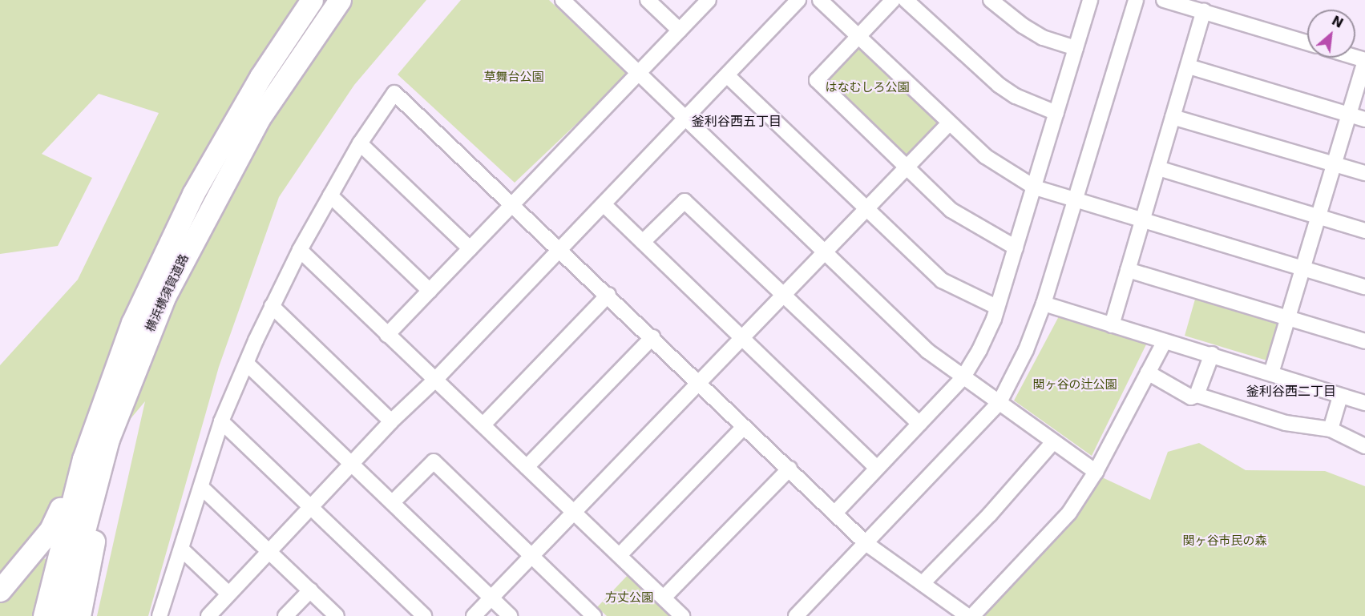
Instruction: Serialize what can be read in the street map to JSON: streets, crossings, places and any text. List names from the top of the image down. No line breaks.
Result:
{"streets":{"highway":["横浜横須賀道路"]},"districts":["釜利谷西五丁目","釜利谷西二丁目"],"parks":["草舞台公園","はなむしろ公園","関ヶ谷の辻公園","関ヶ谷市民の森","方丈公園"],"north":"top right"}
